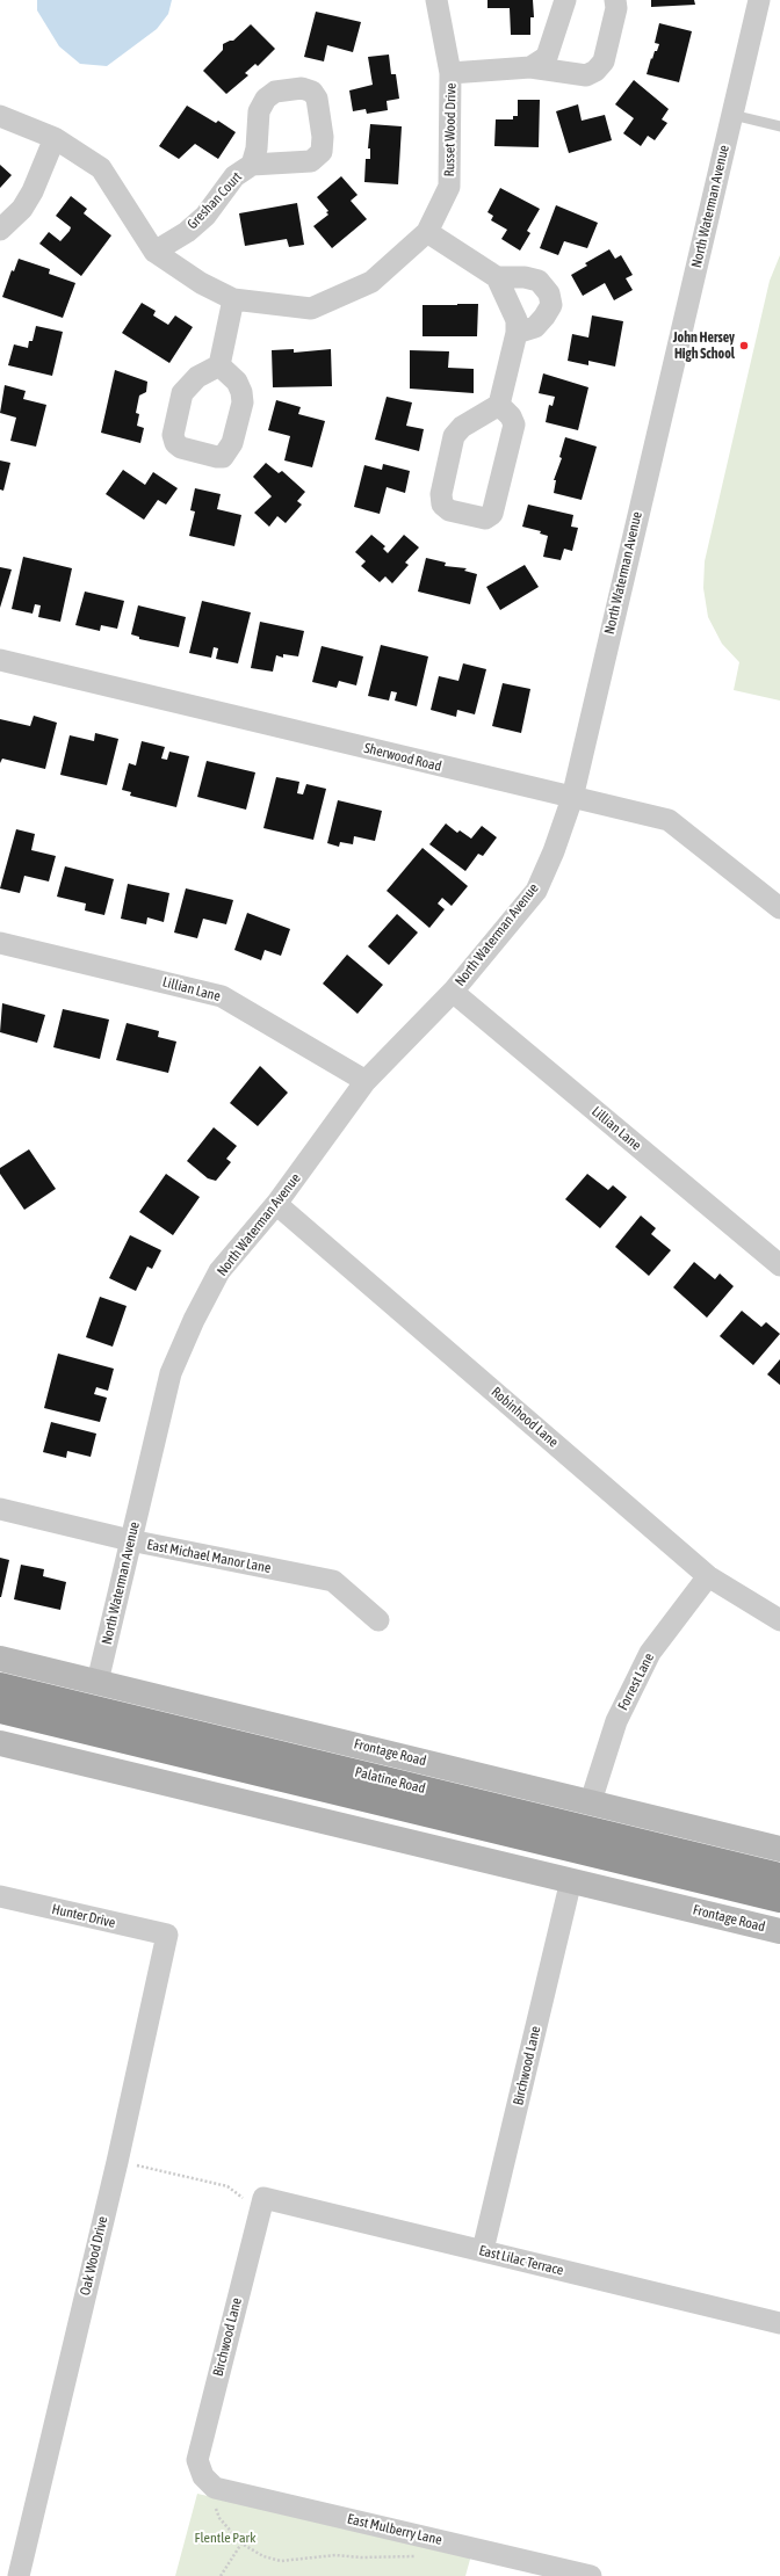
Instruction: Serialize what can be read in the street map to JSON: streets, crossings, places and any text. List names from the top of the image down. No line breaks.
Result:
{"streets":{"highway":["Palatine Road"],"street":["Russet Wood Drive","Greshan Court","North Waterman Avenue","Sherwood Road","Lillian Lane","Robinhood Lane","East Michael Manor Lane","Forrest Lane","Frontage Road","Hunter Drive","Birchwood Lane","Oak Wood Drive","East Lilac Terrace","East Mulberry Lane"]},"crossings":[["Russet Wood Drive","Greshan Court"],["North Waterman Avenue","Sherwood Road"],["North Waterman Avenue","Lillian Lane"],["North Waterman Avenue","Robinhood Lane"],["North Waterman Avenue","East Michael Manor Lane"],["North Waterman Avenue","Frontage Road"],["Robinhood Lane","Forrest Lane"],["Forrest Lane","Frontage Road"],["Frontage Road","Birchwood Lane"],["Hunter Drive","Oak Wood Drive"],["Birchwood Lane","East Lilac Terrace"],["Birchwood Lane","East Mulberry Lane"]],"parks":["Flentle Park"],"places":["John Hersey High School"]}
